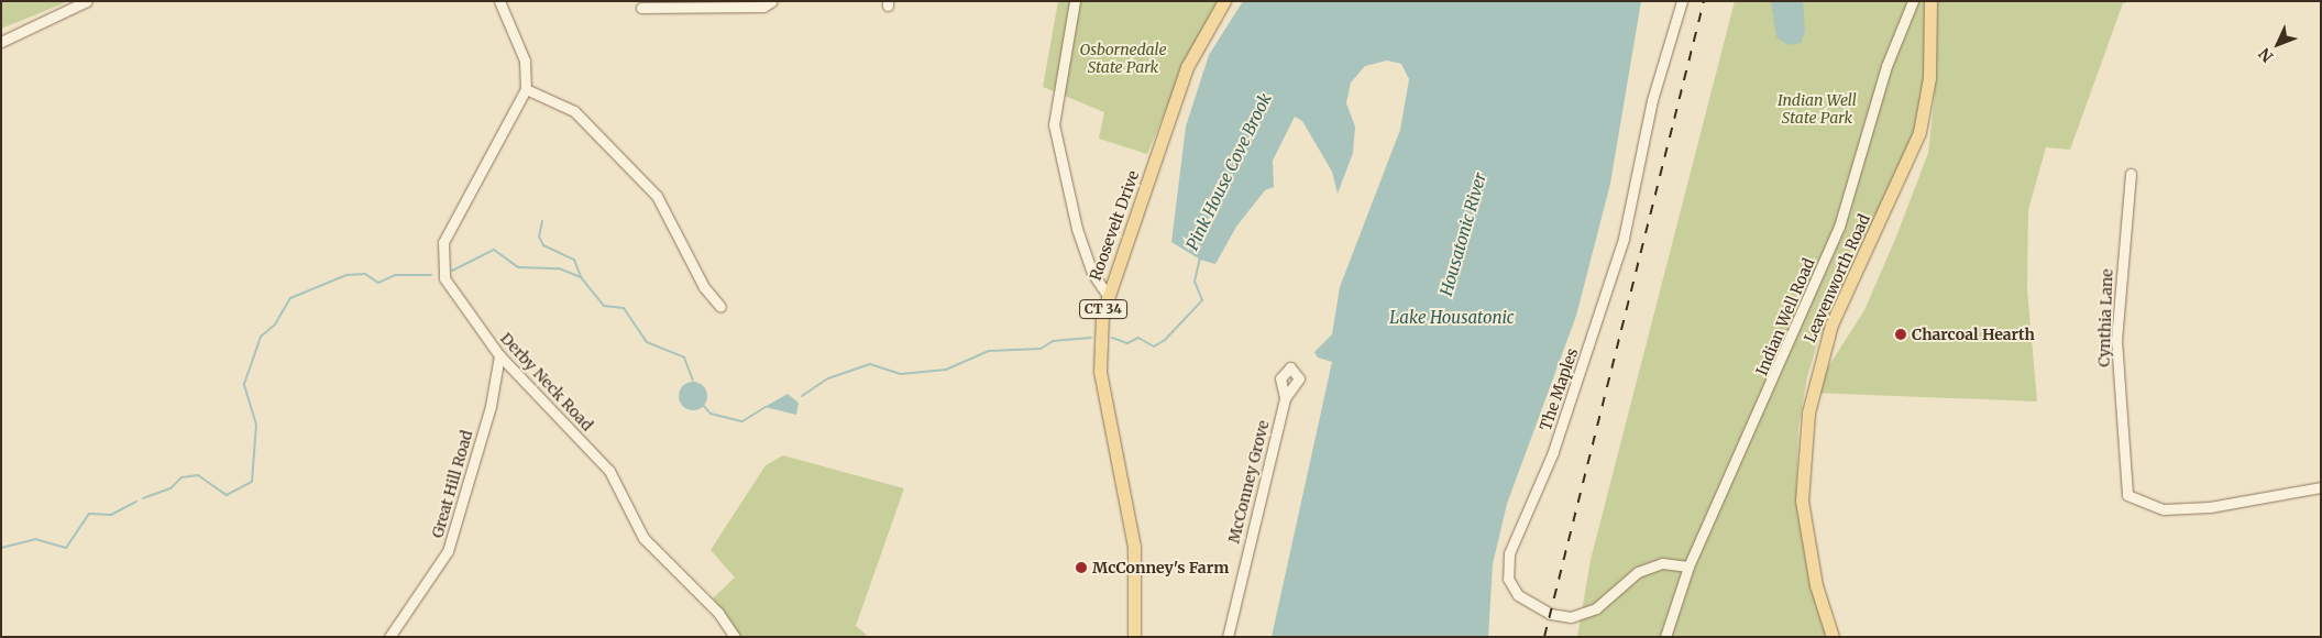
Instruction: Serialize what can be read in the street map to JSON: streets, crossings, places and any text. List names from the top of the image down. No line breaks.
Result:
{"streets":{"main road":["Roosevelt Drive","Leavenworth Road","CT 34"],"street":["Indian Well Road","Cynthia Lane","Derby Neck Road","The Maples","McConney Grove","Great Hill Road"]},"crossings":[["Indian Well Road","The Maples"],["Derby Neck Road","Great Hill Road"]],"water":["Pink House Cove Brook","Housatonic River","Lake Housatonic"],"parks":["Osbornedale State Park","Indian Well State Park"],"places":["Charcoal Hearth","McConney's Farm"],"north":"bottom left"}
